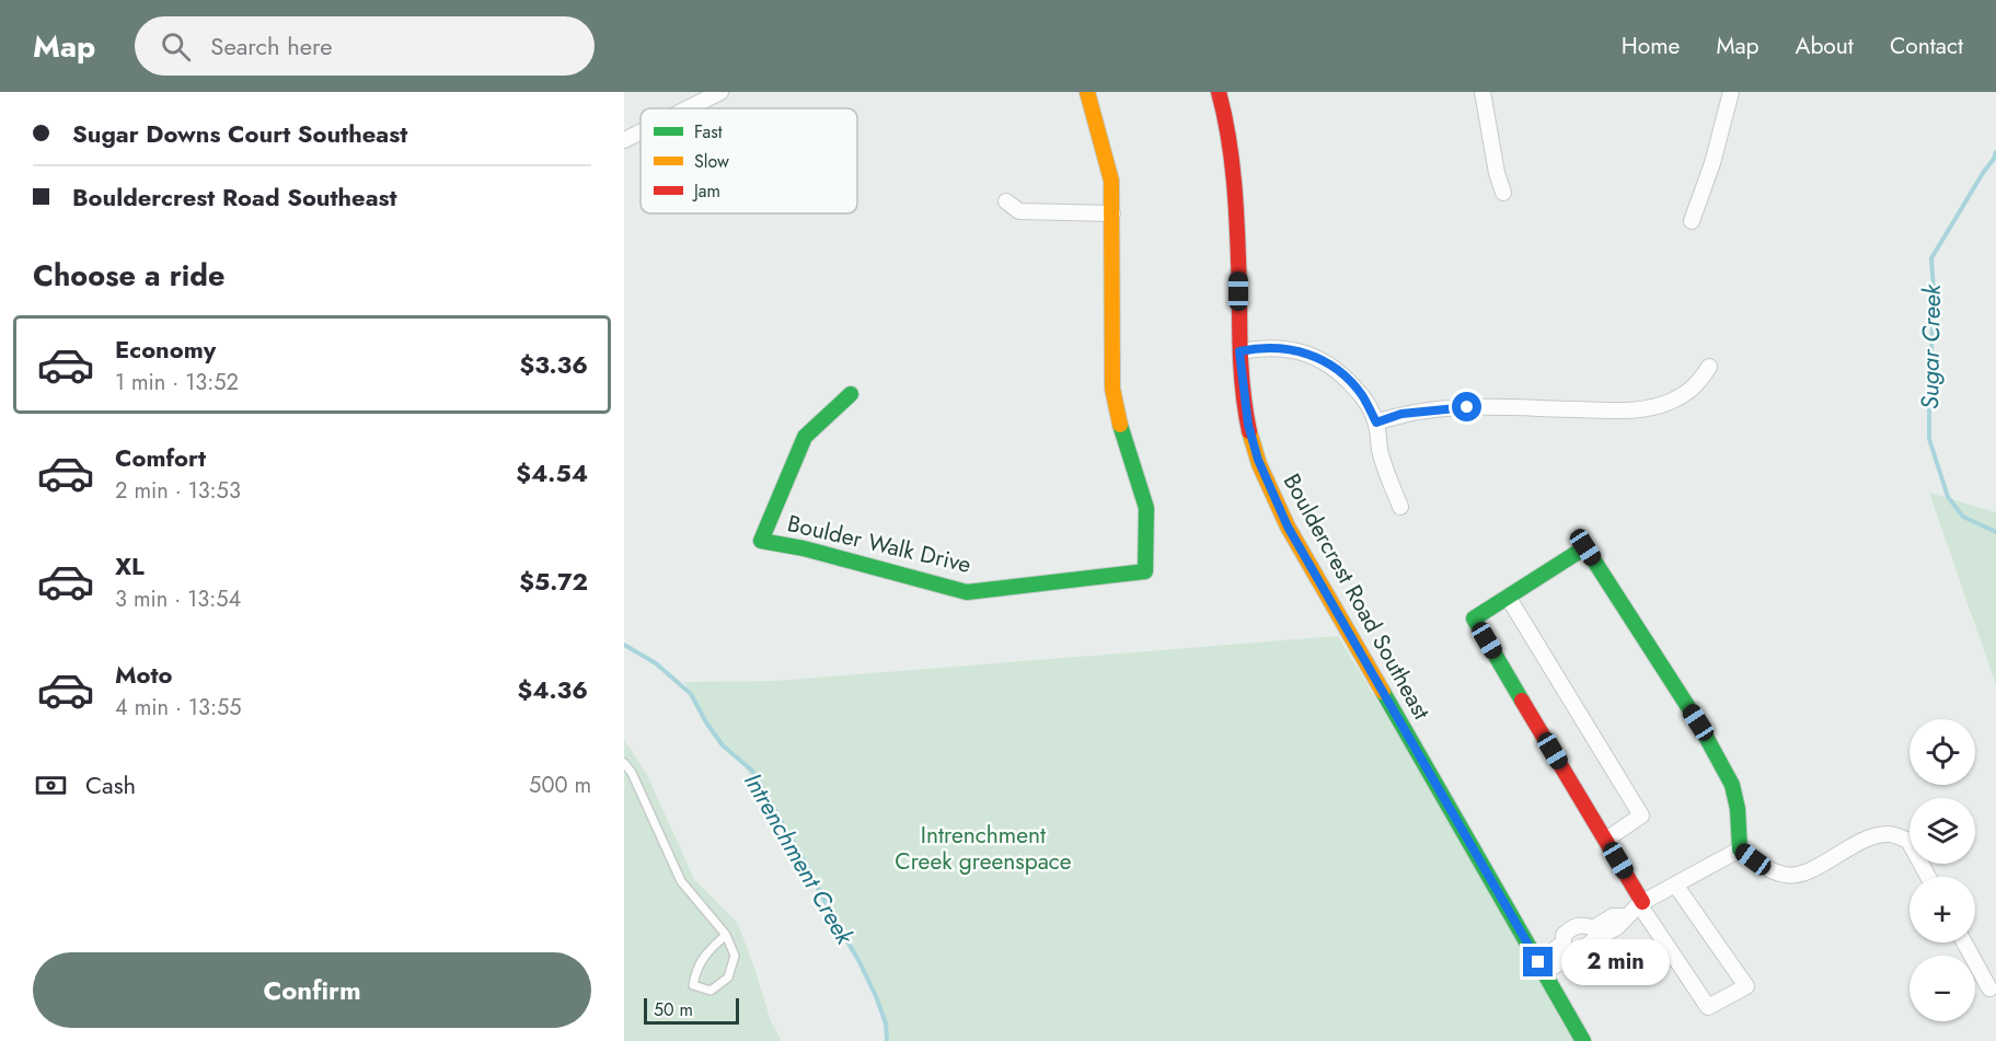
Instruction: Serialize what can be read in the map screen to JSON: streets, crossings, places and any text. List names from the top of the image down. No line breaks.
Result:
{"streets":{"street":["Boulder Walk Drive","Bouldercrest Road Southeast"]},"water":["Sugar Creek","Intrenchment Creek"],"parks":["Intrenchment Creek greenspace"],"legend":["Fast","Slow","Jam"],"scale_bar":"50 m","page":{"header":"Map","search":"Search here","nav":["Home","Map","About","Contact"],"banner":["Sugar Downs Court Southeast","Bouldercrest Road Southeast"],"heading":"Choose a ride","list":[{"name":"Economy","note":"1 min · 13:52","value":"$3.36"},{"name":"Comfort","note":"2 min · 13:53","value":"$4.54"},{"name":"XL","note":"3 min · 13:54","value":"$5.72"},{"name":"Moto","note":"4 min · 13:55","value":"$4.36"}],"map_buttons":["+","−"],"pay":["Cash","500 m"],"buttons":"Confirm","bubble":"2 min","scale":"50 m"}}
